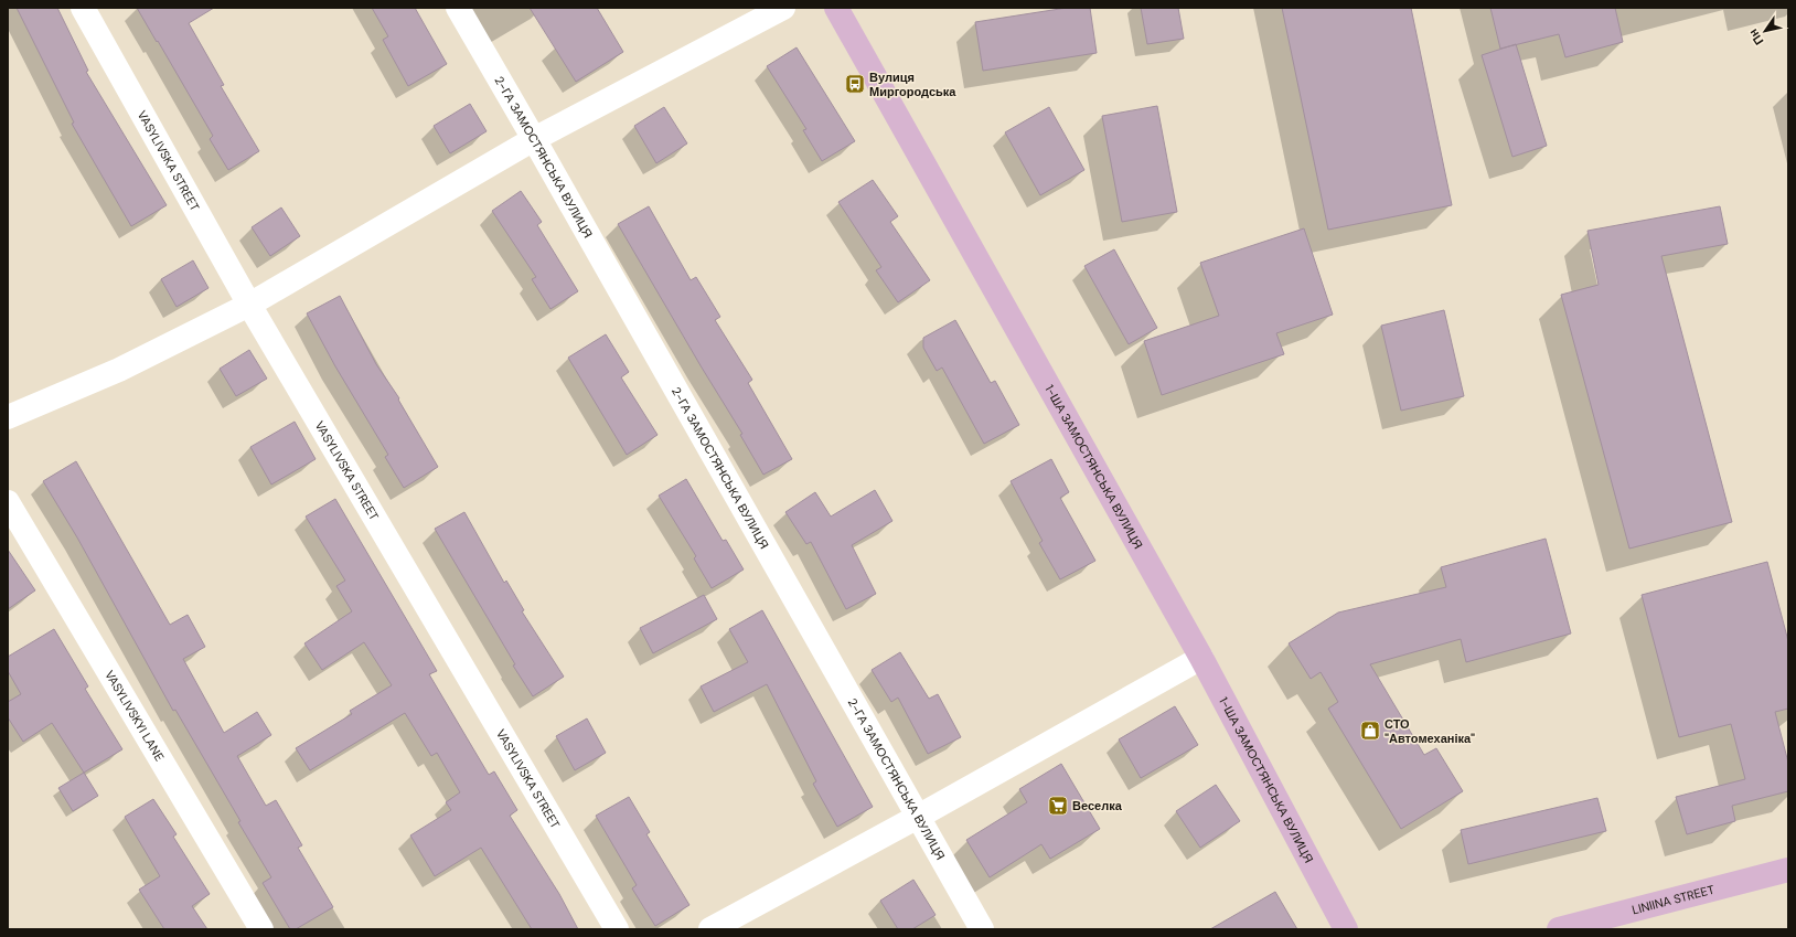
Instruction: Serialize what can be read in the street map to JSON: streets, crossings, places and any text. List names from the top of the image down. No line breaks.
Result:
{"streets":{"main road":["1-ША ЗАМОСТЯНСЬКА ВУЛИЦЯ","LINIINA STREET"],"street":["2-ГА ЗАМОСТЯНСЬКА ВУЛИЦЯ","VASYLIVSKA STREET","VASYLIVSKYI LANE"]},"places":{"bus stop":["Вулиця Миргородська"],"shop":["СТО \"Автомеханіка\""],"supermarket":["Веселка"]},"north":"bottom left"}
